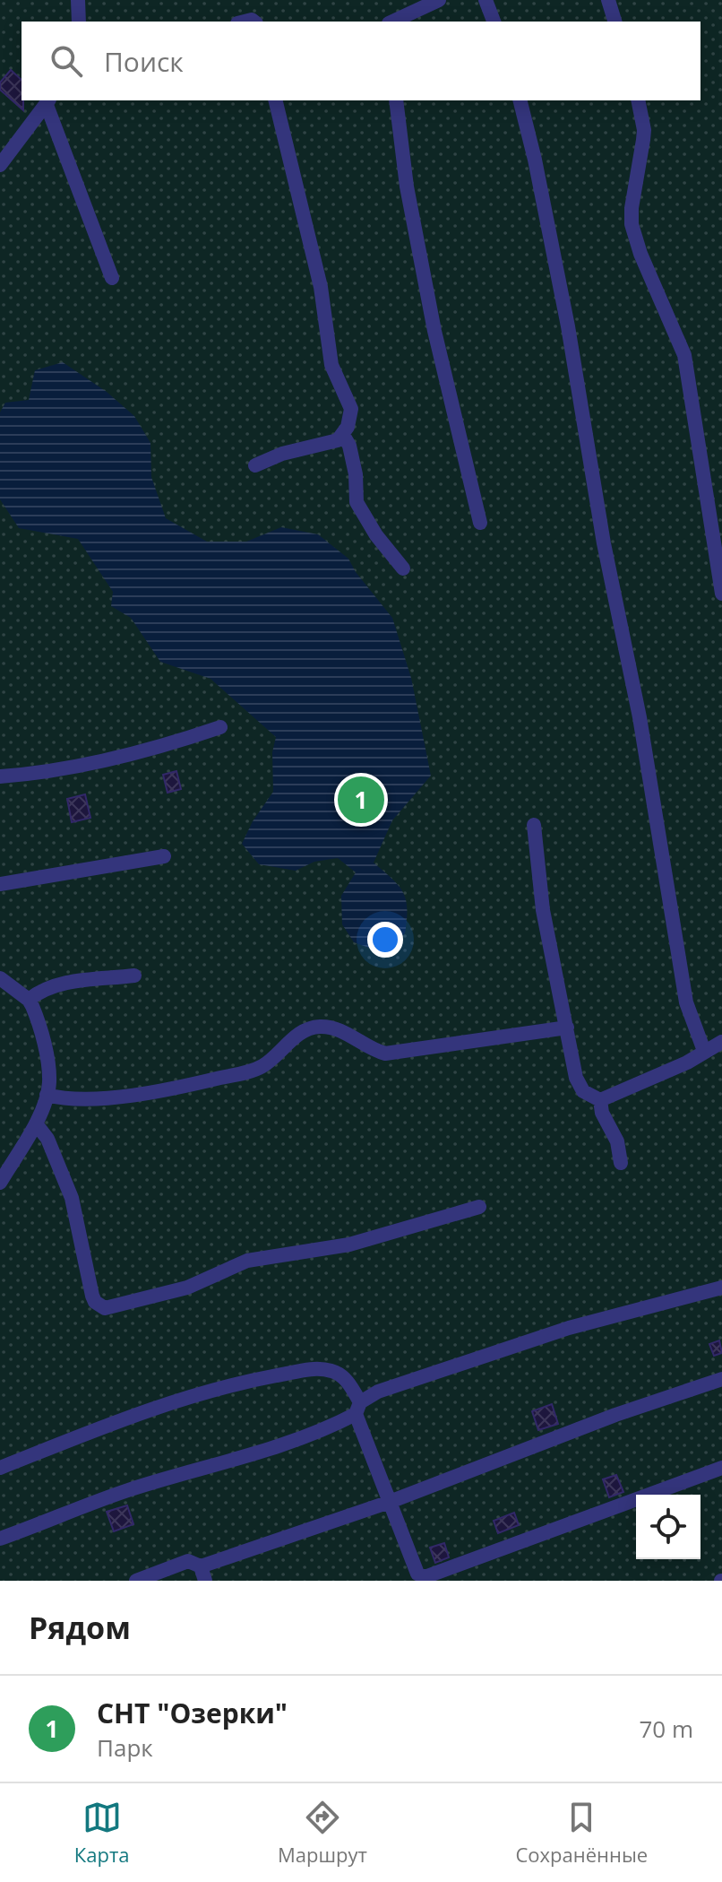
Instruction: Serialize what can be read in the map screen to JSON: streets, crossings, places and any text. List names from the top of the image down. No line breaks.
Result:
{"page":{"search":"Поиск","pins":"1","heading":"Рядом","list":[{"mark":"1","name":"СНТ \"Озерки\"","note":"Парк","value":"70 m"}],"nav":["Карта","Маршрут","Сохранённые"]}}
